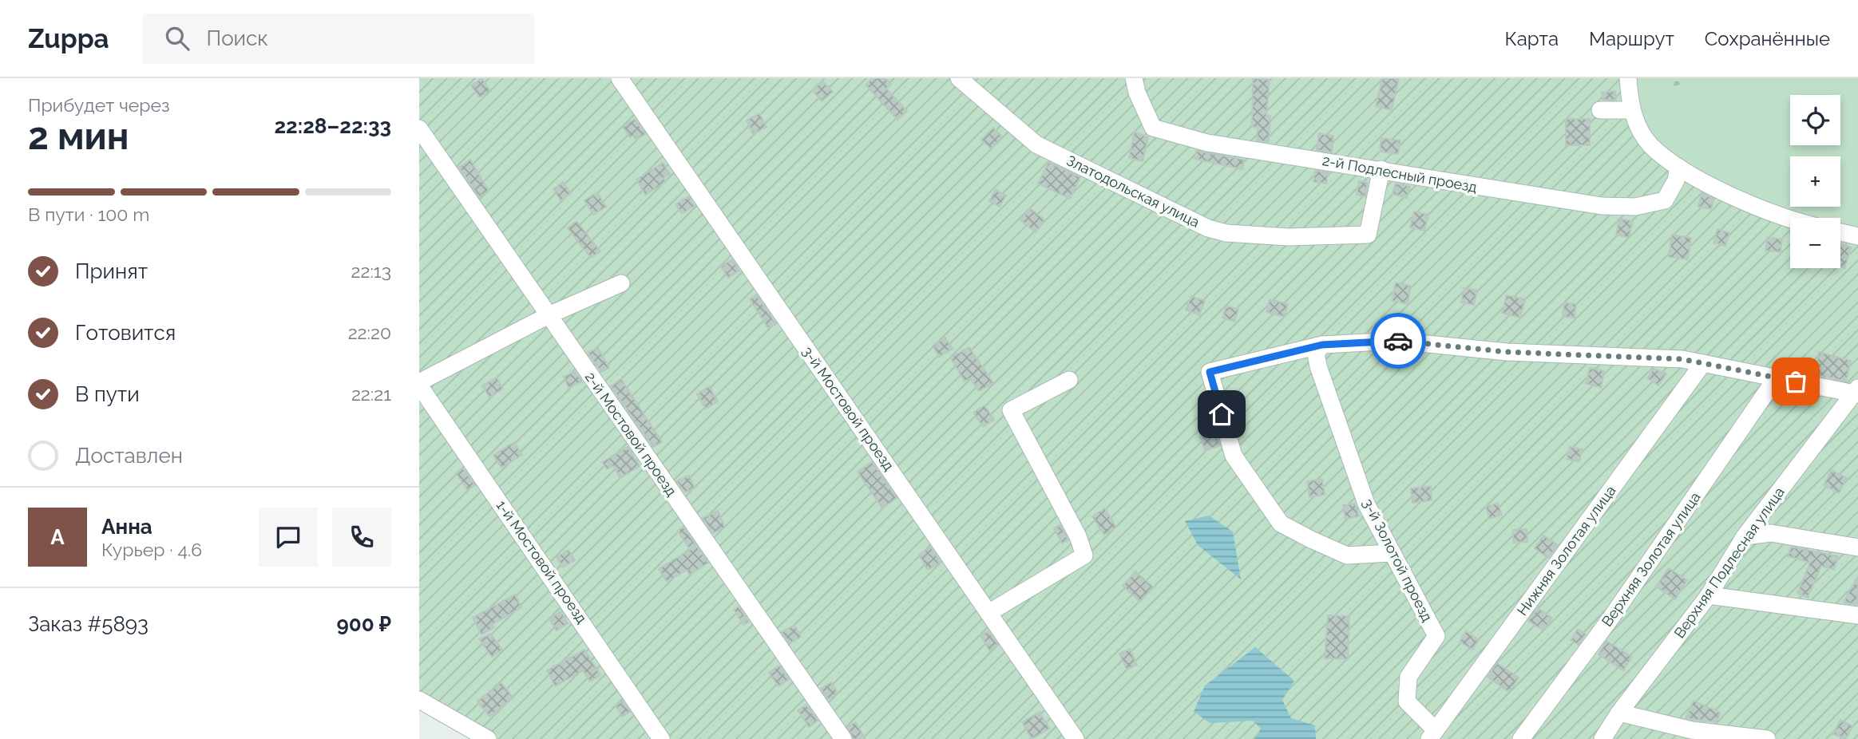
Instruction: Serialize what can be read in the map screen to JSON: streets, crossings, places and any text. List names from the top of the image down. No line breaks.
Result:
{"streets":{"street":["2-й Подлесный проезд","Златодольская улица","3-й Мостовой проезд","2-й Мостовой проезд","Нижняя Золотая улица","Верхняя Золотая улица","3-й Золотой проезд","1-й Мостовой проезд","Верхняя Подлесная улица"]},"crossings":[["2-й Подлесный проезд","Златодольская улица"],["Нижняя Золотая улица","3-й Золотой проезд"]],"page":{"header":"Zuppa","search":"Поиск","nav":["Карта","Маршрут","Сохранённые"],"heading":["2 мин","Прибудет через","22:28–22:33"],"panel":["Анна","Курьер · 4.6","Заказ #5893","900 ₽"],"map_buttons":["+","−"],"bar":"В пути · 100 m","list":[["Принят","22:13"],["Готовится","22:20"],["В пути","22:21"],"Доставлен"],"round":"А"}}
